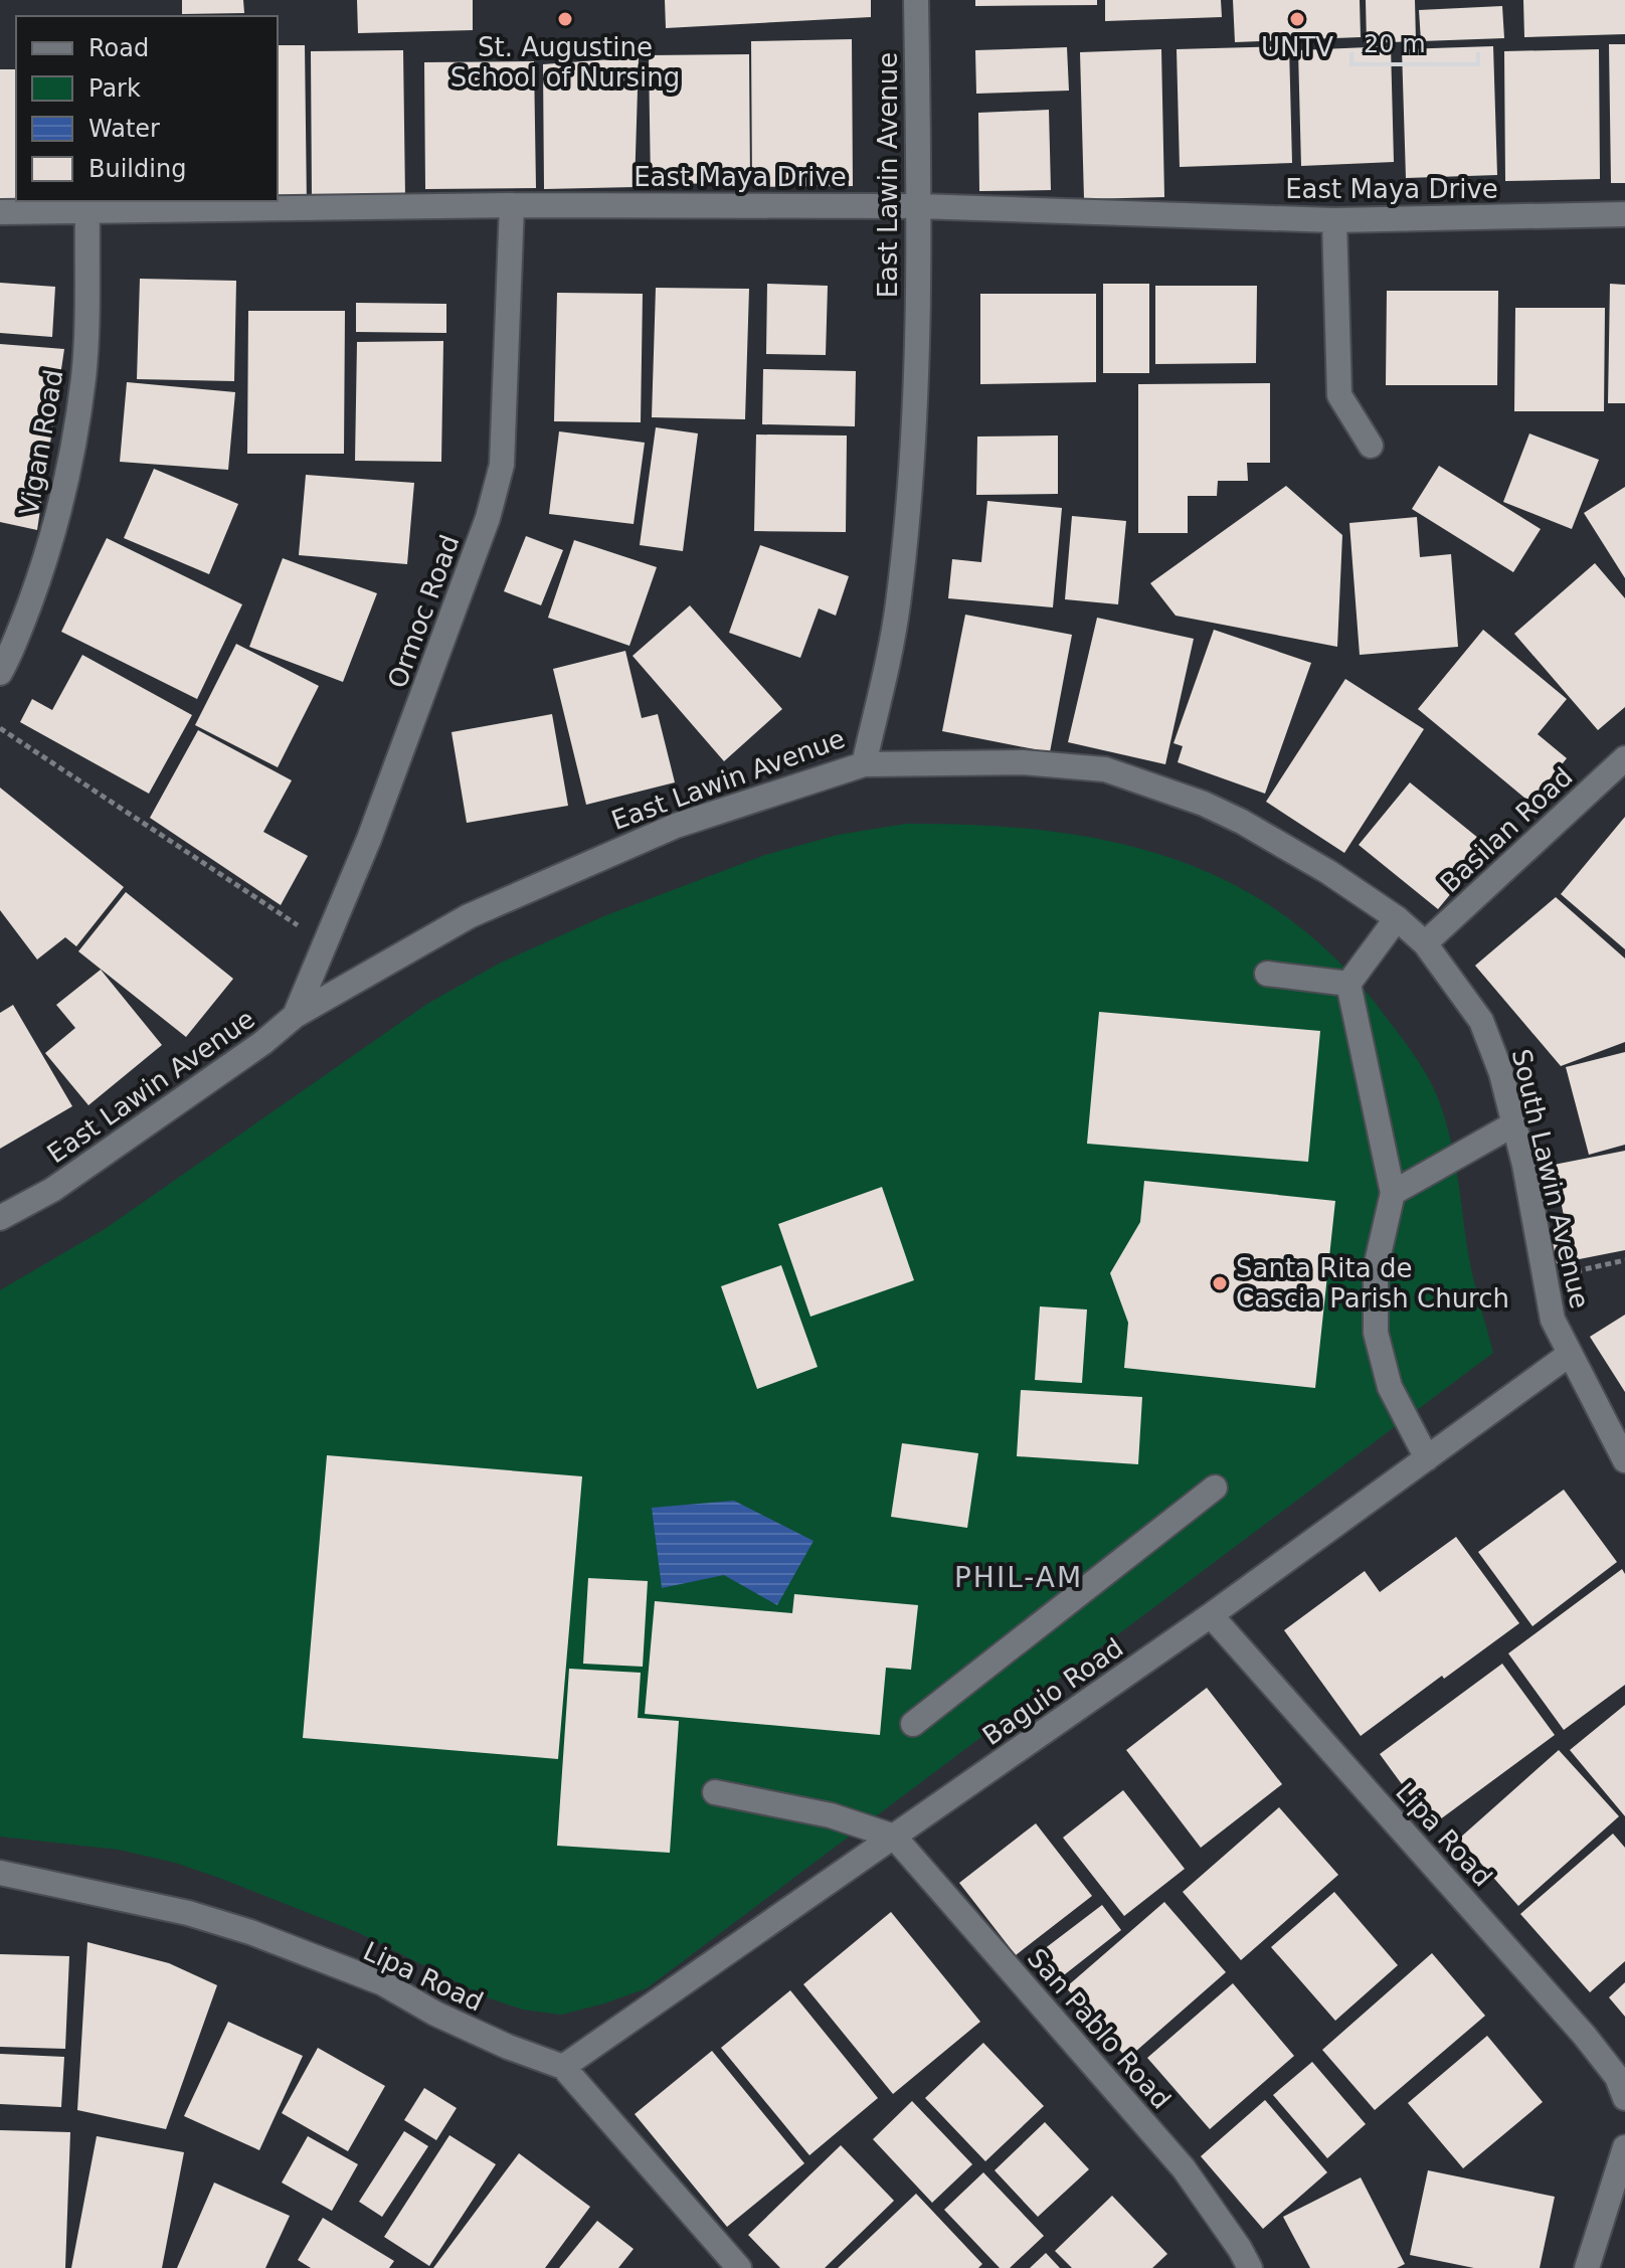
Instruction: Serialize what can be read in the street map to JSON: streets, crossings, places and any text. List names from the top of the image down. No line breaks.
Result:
{"streets":{"street":["East Lawin Avenue","East Maya Drive","Vigan Road","Ormoc Road","Basilan Road","South Lawin Avenue","Baguio Road","Lipa Road","San Pablo Road"]},"crossings":[["East Lawin Avenue","East Maya Drive"],["East Lawin Avenue","Ormoc Road"],["East Lawin Avenue","South Lawin Avenue"],["East Maya Drive","Vigan Road"],["East Maya Drive","Ormoc Road"],["Basilan Road","South Lawin Avenue"],["South Lawin Avenue","Baguio Road"],["Baguio Road","Lipa Road"],["Baguio Road","San Pablo Road"]],"districts":["PHIL-AM"],"places":["St. Augustine School of Nursing","UNTV","Santa Rita de Cascia Parish Church"],"legend":["Road","Park","Water","Building"],"scale_bar":"20 m"}
